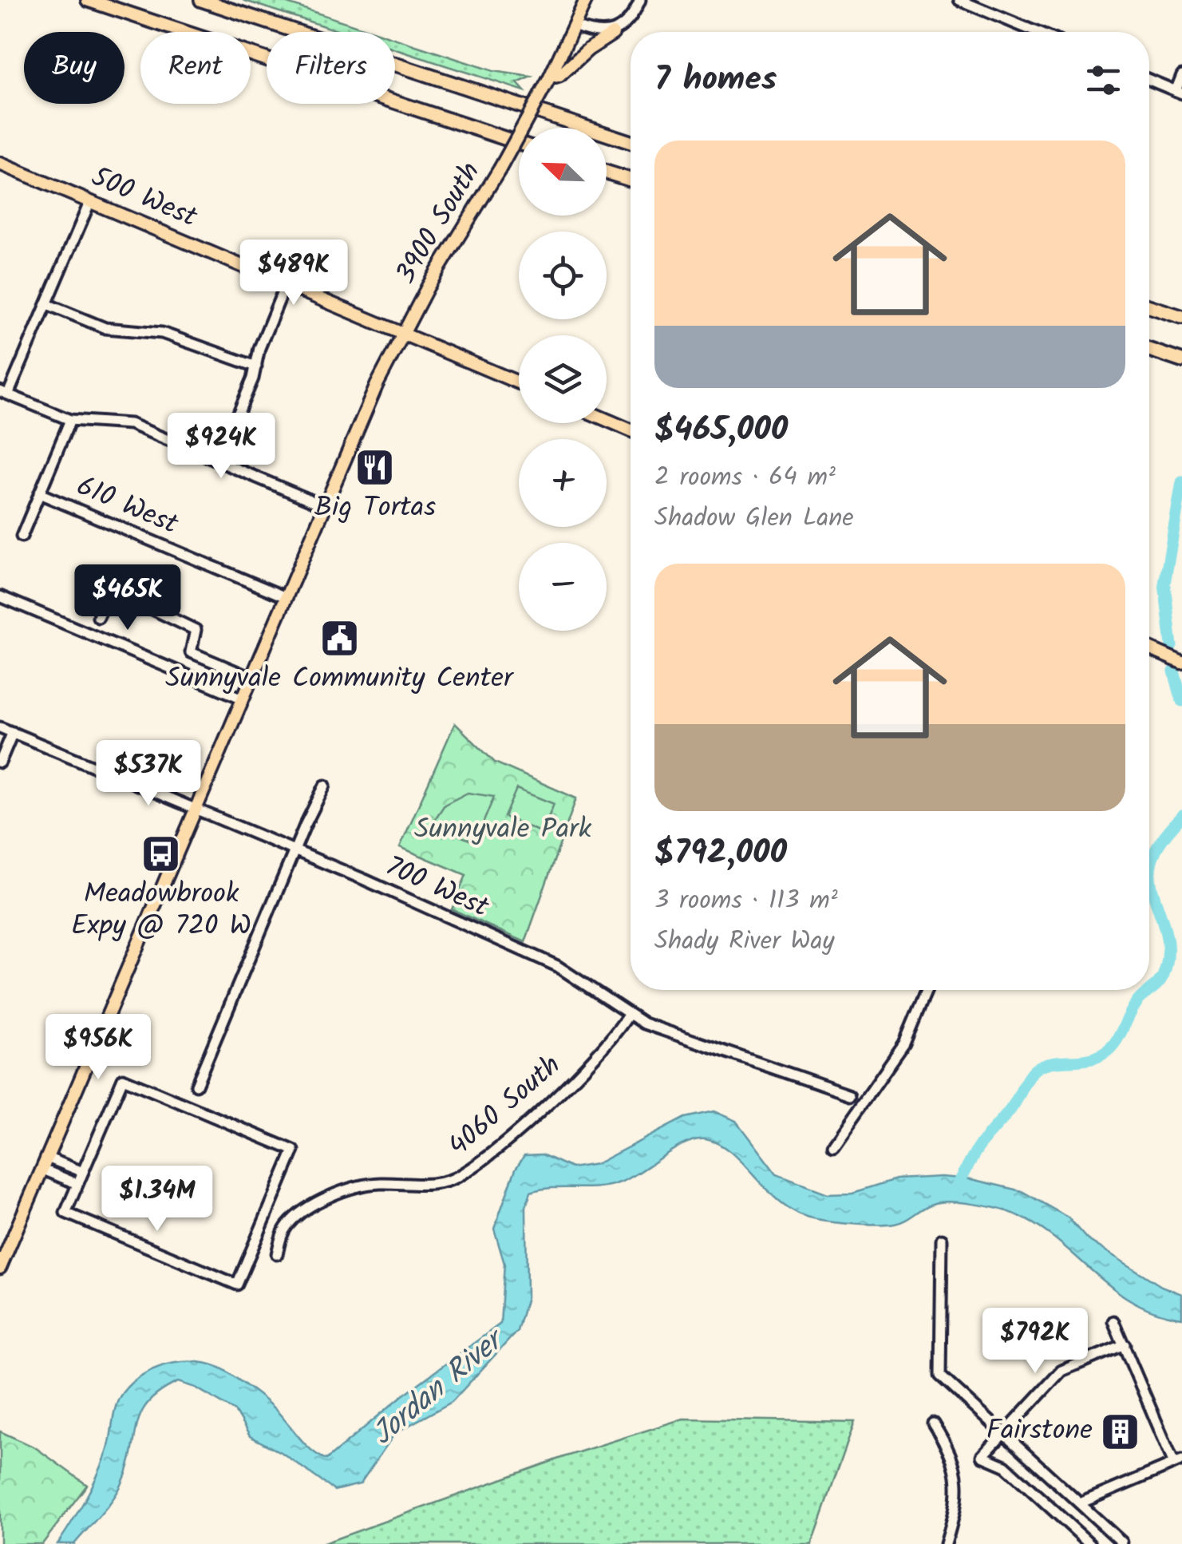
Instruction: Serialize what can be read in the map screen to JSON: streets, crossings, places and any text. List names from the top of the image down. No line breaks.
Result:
{"streets":{"main road":["500 West","3900 South"],"street":["610 West","700 West","4060 South"]},"crossings":[["500 West","3900 South"],["3900 South","610 West"],["3900 South","700 West"],["700 West","4060 South"]],"water":["Jordan River"],"parks":["Sunnyvale Park"],"places":{"restaurant":["Big Tortas"],"public building":["Sunnyvale Community Center"],"bus stop":["Meadowbrook Expy @ 720 W"],"building":["Fairstone"]},"north":"top left","page":{"chip":["Buy","Rent","Filters"],"heading":"7 homes","map_buttons":["+","−"],"list":[{"name":"$465,000","note":"2 rooms · 64 m² · Shadow Glen Lane"},{"name":"$792,000","note":"3 rooms · 113 m² · Shady River Way"}],"price":["$489K","$924K","$465K","$537K","$956K","$1.34M","$792K"]}}
